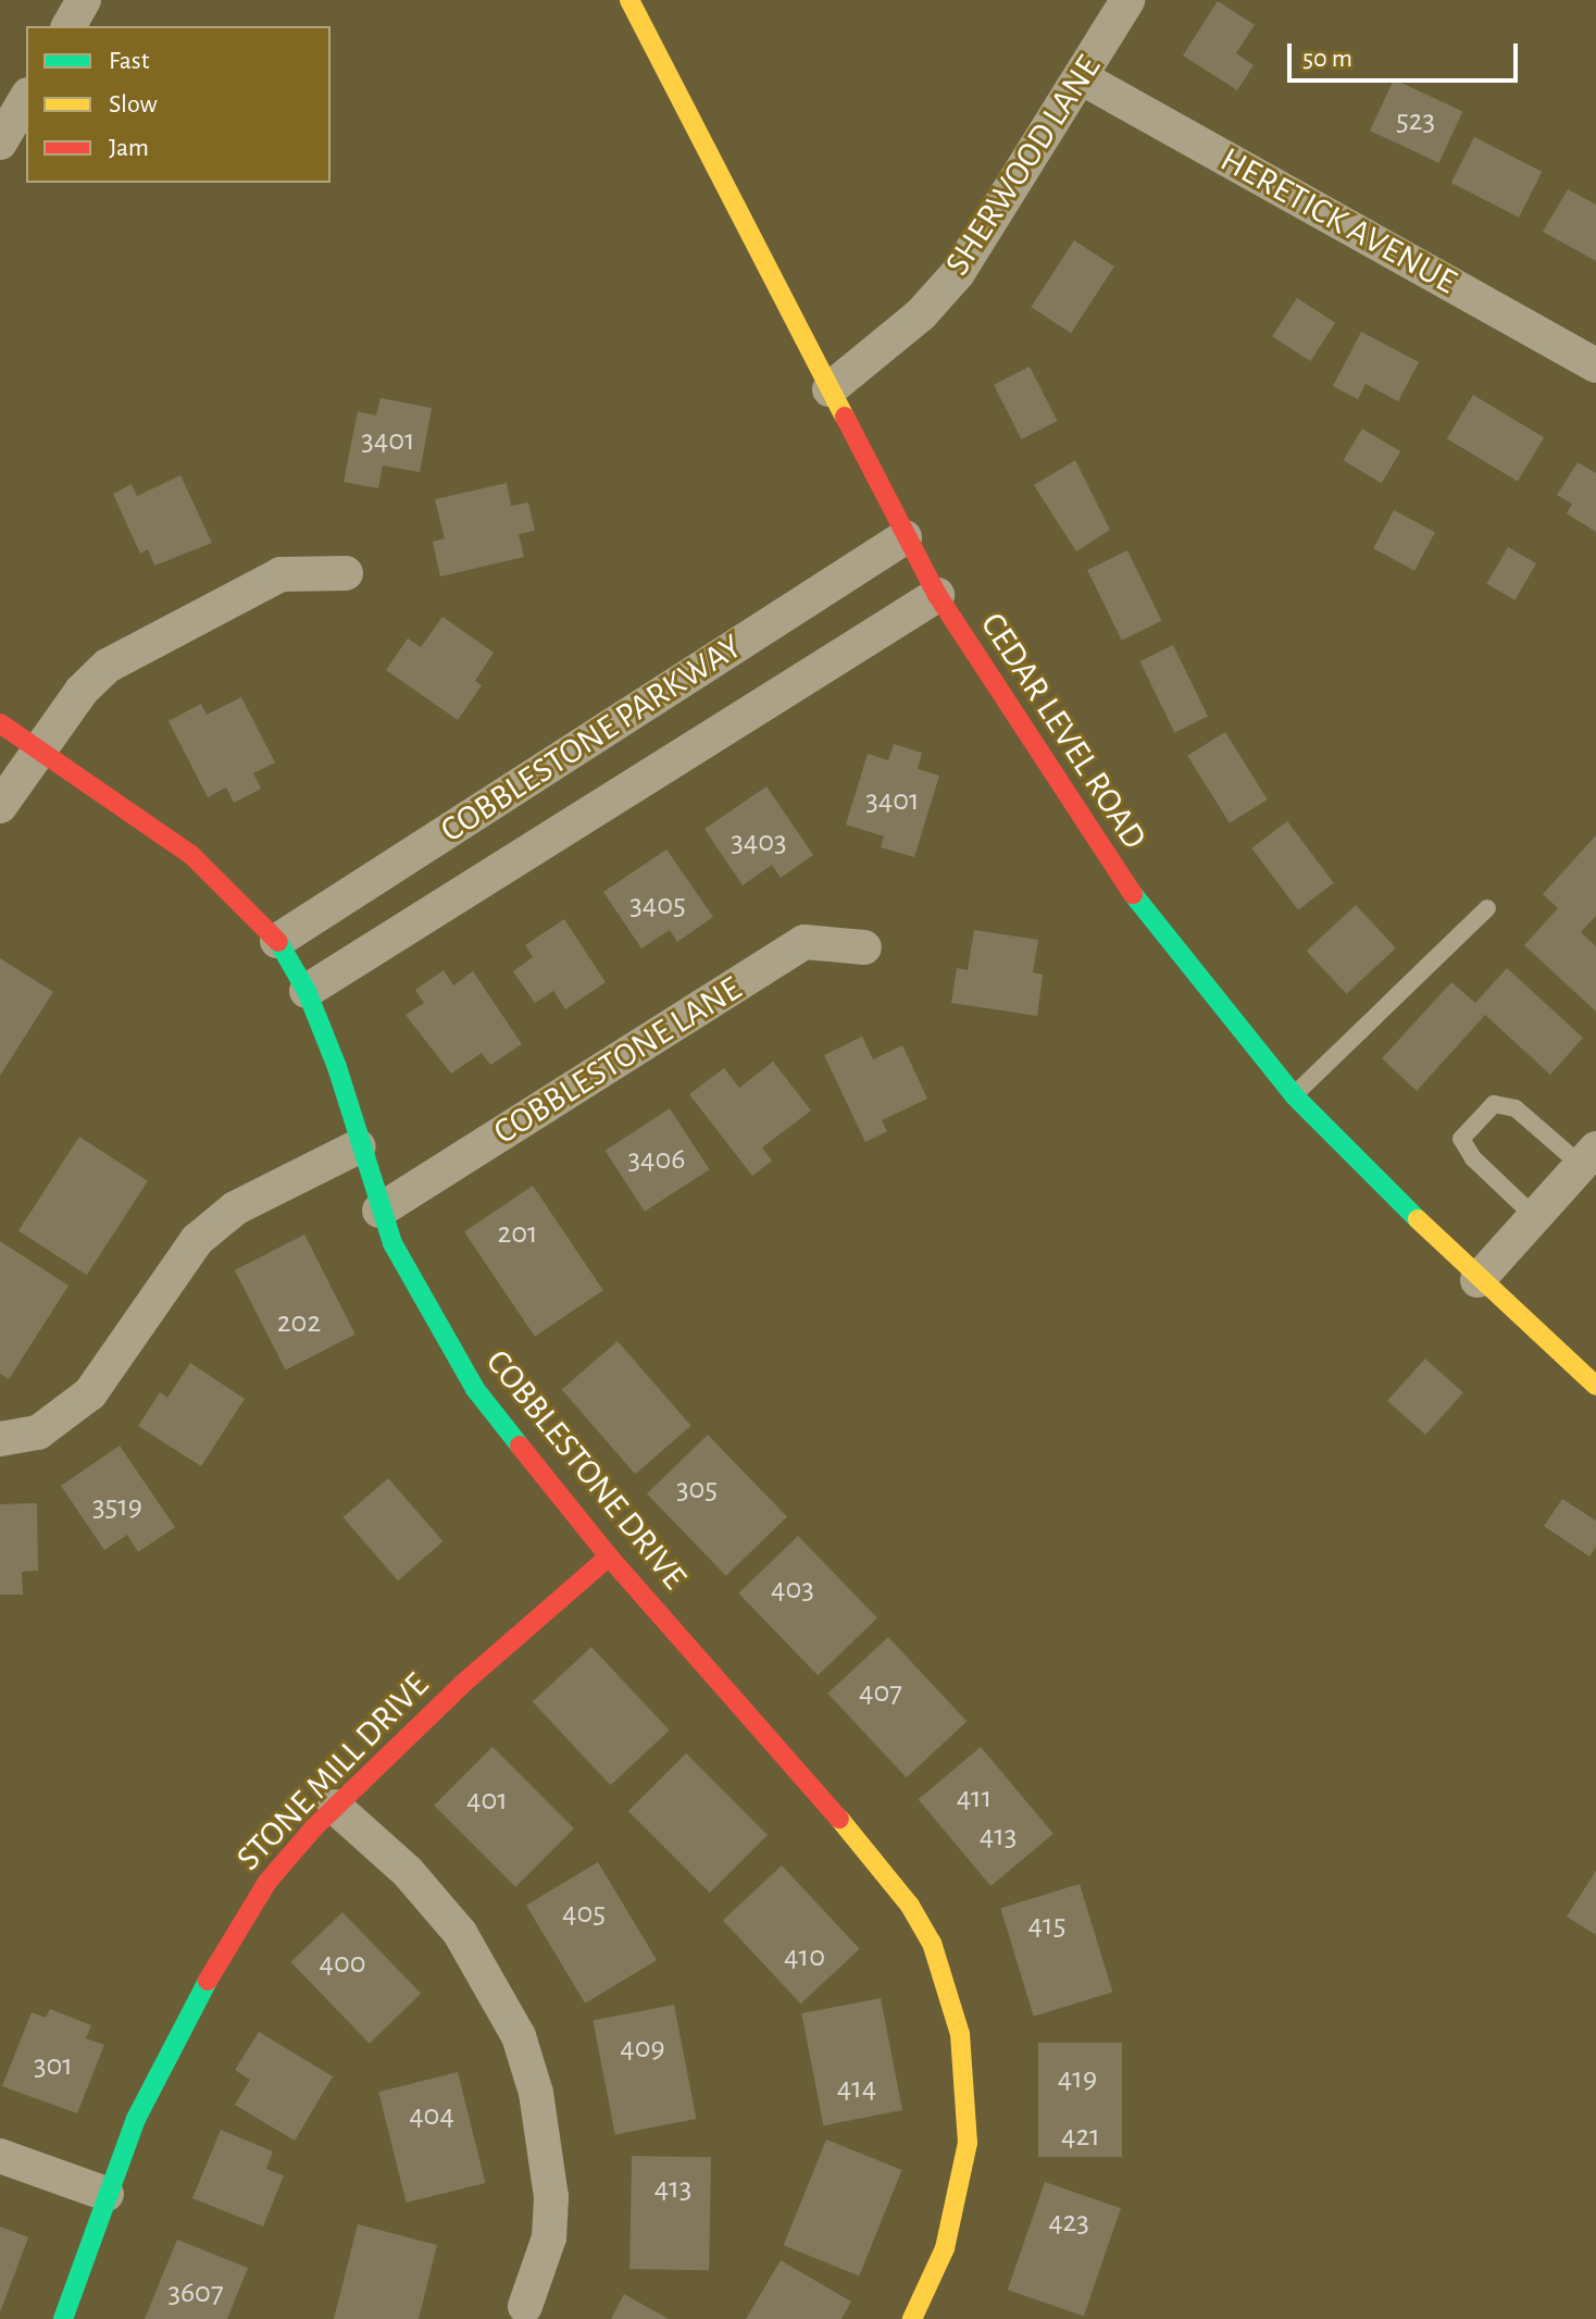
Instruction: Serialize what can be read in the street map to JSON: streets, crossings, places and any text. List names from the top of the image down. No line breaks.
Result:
{"streets":{"street":["SHERWOOD LANE","HERETICK AVENUE","CEDAR LEVEL ROAD","COBBLESTONE PARKWAY","COBBLESTONE LANE","COBBLESTONE DRIVE","STONE MILL DRIVE"]},"crossings":[["SHERWOOD LANE","HERETICK AVENUE"],["SHERWOOD LANE","CEDAR LEVEL ROAD"],["CEDAR LEVEL ROAD","COBBLESTONE PARKWAY"],["COBBLESTONE PARKWAY","COBBLESTONE DRIVE"],["COBBLESTONE LANE","COBBLESTONE DRIVE"],["COBBLESTONE DRIVE","STONE MILL DRIVE"]],"house_numbers":["523","3401","3401","3403","3405","3406","201","202","305","3519","403","407","411","401","413","405","415","410","400","409","301","419","414","404","421","413","423","3607"],"legend":["Fast","Slow","Jam"],"scale_bar":"50 m"}
